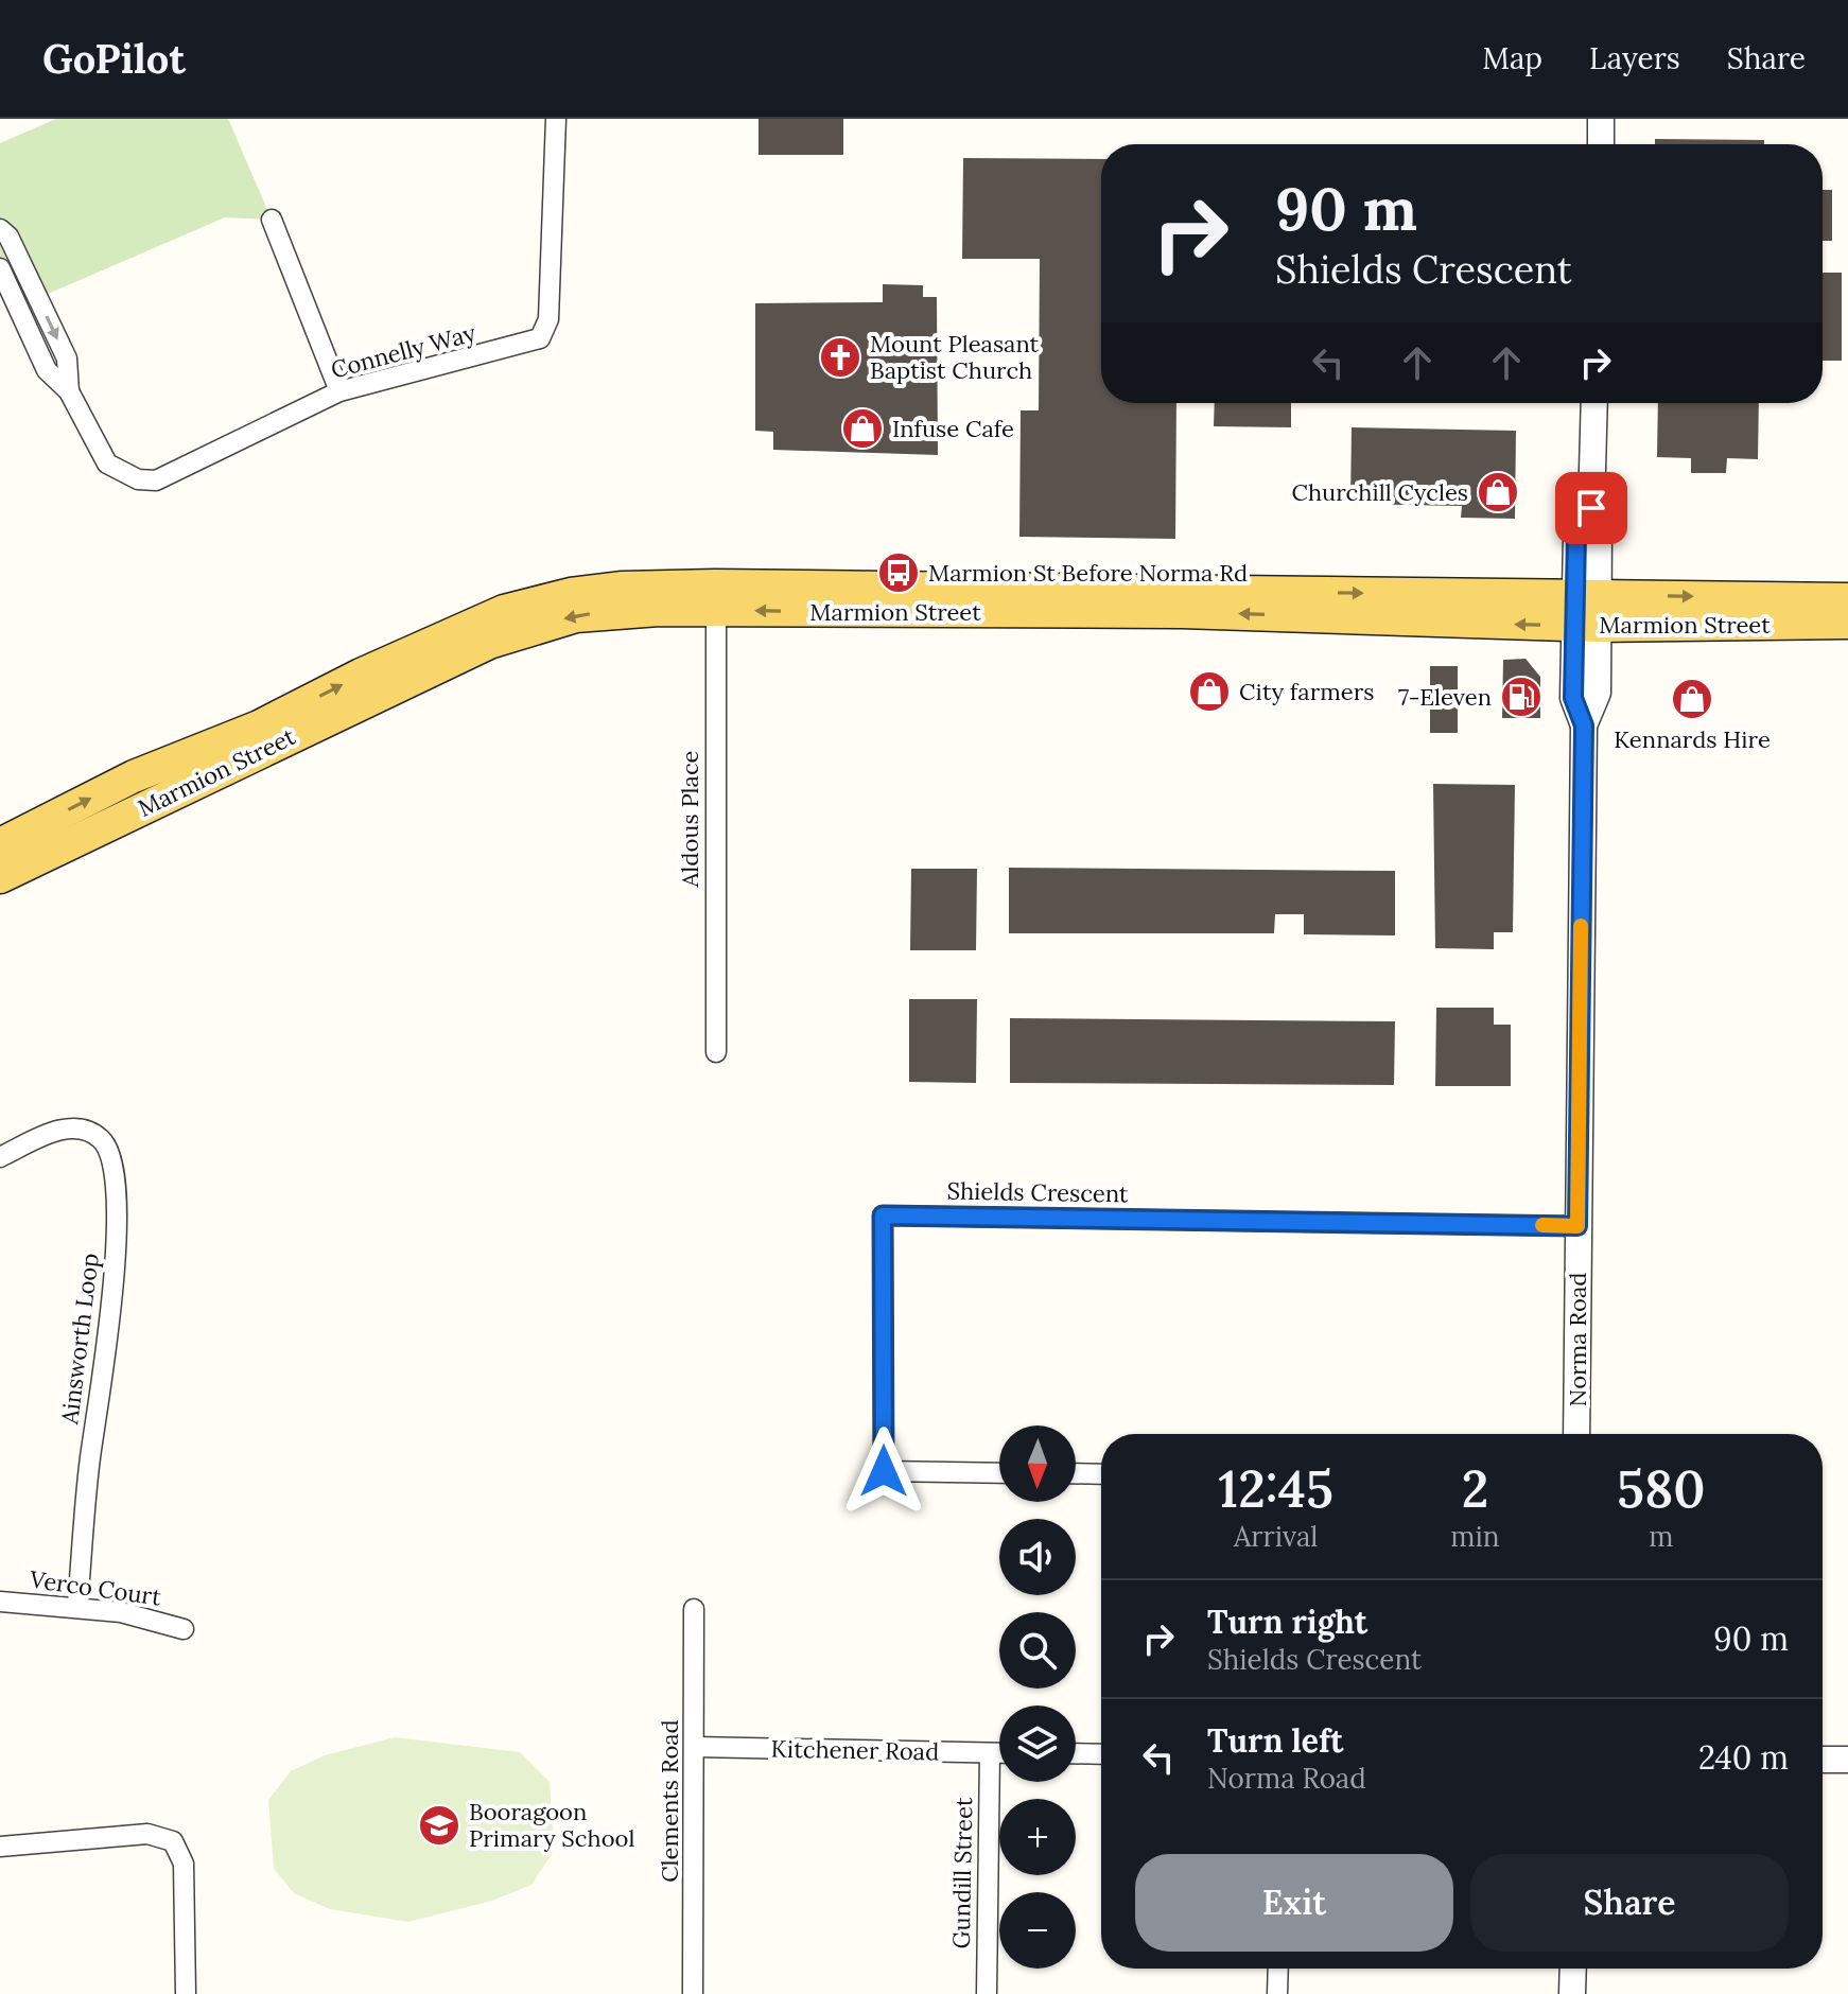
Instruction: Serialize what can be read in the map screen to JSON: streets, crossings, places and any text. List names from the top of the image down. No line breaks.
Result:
{"streets":{"main road":["Marmion Street"],"street":["Connelly Way","Aldous Place","Shields Crescent","Ainsworth Loop","Norma Road","Verco Court","Kitchener Road","Clements Road","Gundill Street"]},"crossings":[["Marmion Street","Aldous Place"],["Marmion Street","Norma Road"],["Shields Crescent","Norma Road"],["Ainsworth Loop","Verco Court"],["Kitchener Road","Clements Road"],["Kitchener Road","Gundill Street"]],"places":{"church":["Mount Pleasant Baptist Church"],"shop":["Infuse Cafe","Churchill Cycles","City farmers","Kennards Hire"],"bus stop":["Marmion St Before Norma Rd"],"fuel station":["7-Eleven"],"school or university":["Booragoon Primary School"]},"north":"bottom","page":{"header":"GoPilot","nav":["Map","Layers","Share"],"turn":["90 m","Shields Crescent"],"map_buttons":["+","−"],"eta":["12:45","Arrival","2","min","580","m"],"list":[{"name":"Turn right","note":"Shields Crescent","value":"90 m"},{"name":"Turn left","note":"Norma Road","value":"240 m"}],"buttons":["Exit","Share"]}}
